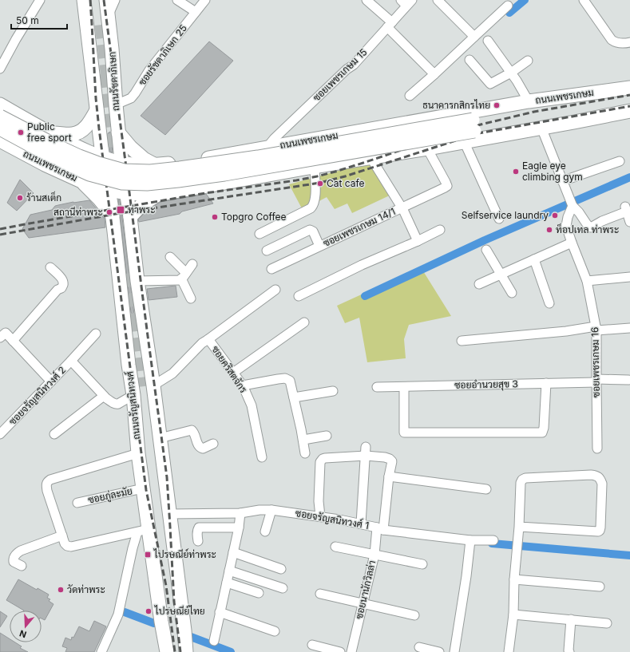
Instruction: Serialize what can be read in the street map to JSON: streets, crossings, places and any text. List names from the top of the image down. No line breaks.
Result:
{"streets":{"main road":["ถนนรัชดาภิเษก","ถนนเพชรเกษม","ถนนจรัญสนิทวงศ์"],"street":["ซอยรัชดาภิเษก 25","ซอยเพชรเกษม 15","ซอยเพชรเกษม 14/1","ซอยเพชรเกษม 16","ซอยคริสตจักร","ซอยอำนวยสุข 3","ซอยจรัญสนิทวงศ์ 2","ซอยภู่ละมัย","ซอยจรัญสนิทวงศ์ 1","ซอยนานักวิลล่า"]},"crossings":[["ซอยรัชดาภิเษก 25","ถนนรัชดาภิเษก"],["ซอยเพชรเกษม 15","ถนนเพชรเกษม"],["ถนนรัชดาภิเษก","ถนนเพชรเกษม"],["ถนนรัชดาภิเษก","ถนนจรัญสนิทวงศ์"],["ถนนเพชรเกษม","ซอยเพชรเกษม 14/1"],["ถนนเพชรเกษม","ถนนจรัญสนิทวงศ์"],["ซอยเพชรเกษม 16","ซอยอำนวยสุข 3"],["ซอยคริสตจักร","ซอยจรัญสนิทวงศ์ 2"],["ซอยคริสตจักร","ถนนจรัญสนิทวงศ์"],["ซอยจรัญสนิทวงศ์ 2","ถนนจรัญสนิทวงศ์"],["ถนนจรัญสนิทวงศ์","ซอยภู่ละมัย"],["ถนนจรัญสนิทวงศ์","ซอยจรัญสนิทวงศ์ 1"],["ซอยจรัญสนิทวงศ์ 1","ซอยนานักวิลล่า"]],"places":{"other":["ธนาคารกสิกรไทย","Public free sport","Eagle eye climbing gym","Cat cafe","ร้านสเต็ก","สถานีท่าพระ","Selfservice laundry","Topgro Coffee","ท็อปเทล ท่าพระ","วัดท่าพระ","ไปรษณีย์ไทย"],"transit":["ท่าพระ","ไปรษณีย์ท่าพระ"]},"scale_bar":"50 m","north":"bottom"}
